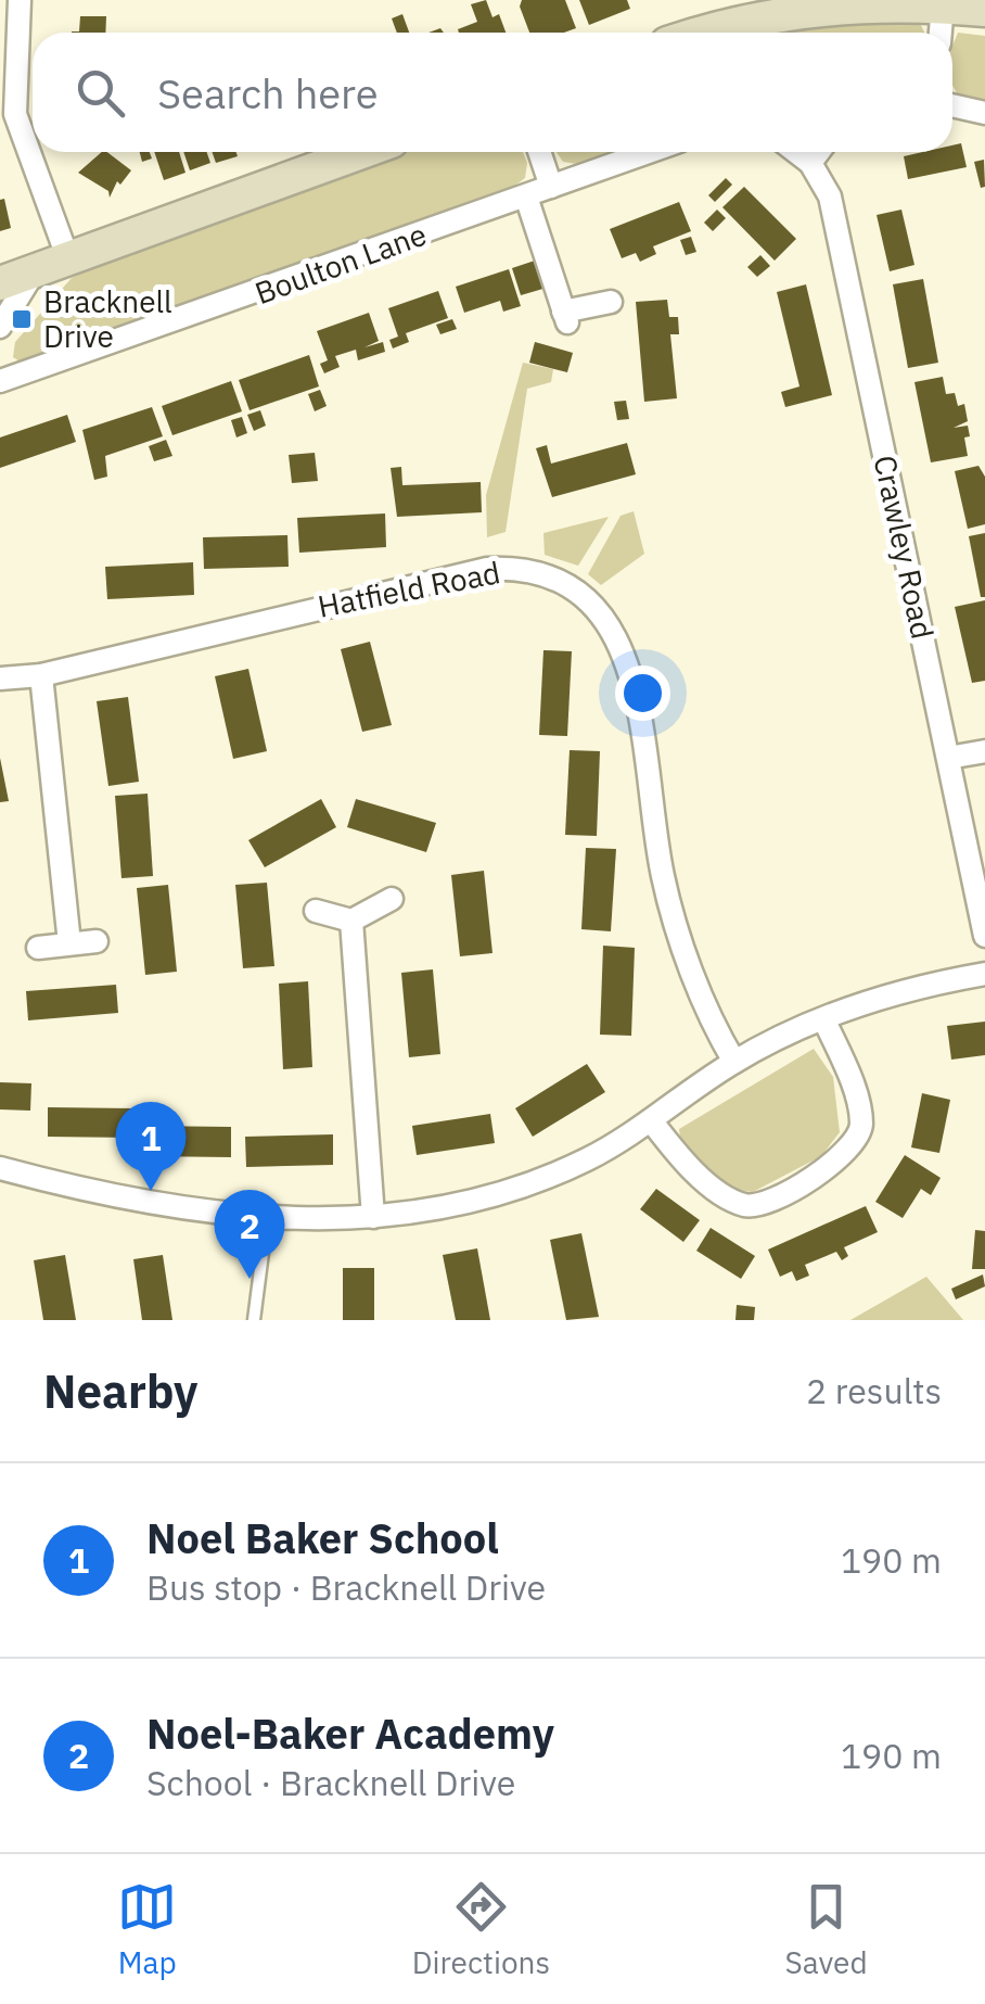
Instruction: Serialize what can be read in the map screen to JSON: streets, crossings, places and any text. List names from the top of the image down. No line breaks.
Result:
{"streets":{"street":["Boulton Lane","Crawley Road","Hatfield Road"]},"places":{"transit":["Bracknell Drive"]},"page":{"search":"Search here","pins":["1","2"],"heading":["Nearby","2 results"],"list":[{"mark":"1","name":"Noel Baker School","note":"Bus stop · Bracknell Drive","value":"190 m"},{"mark":"2","name":"Noel-Baker Academy","note":"School · Bracknell Drive","value":"190 m"}],"nav":["Map","Directions","Saved"]}}
